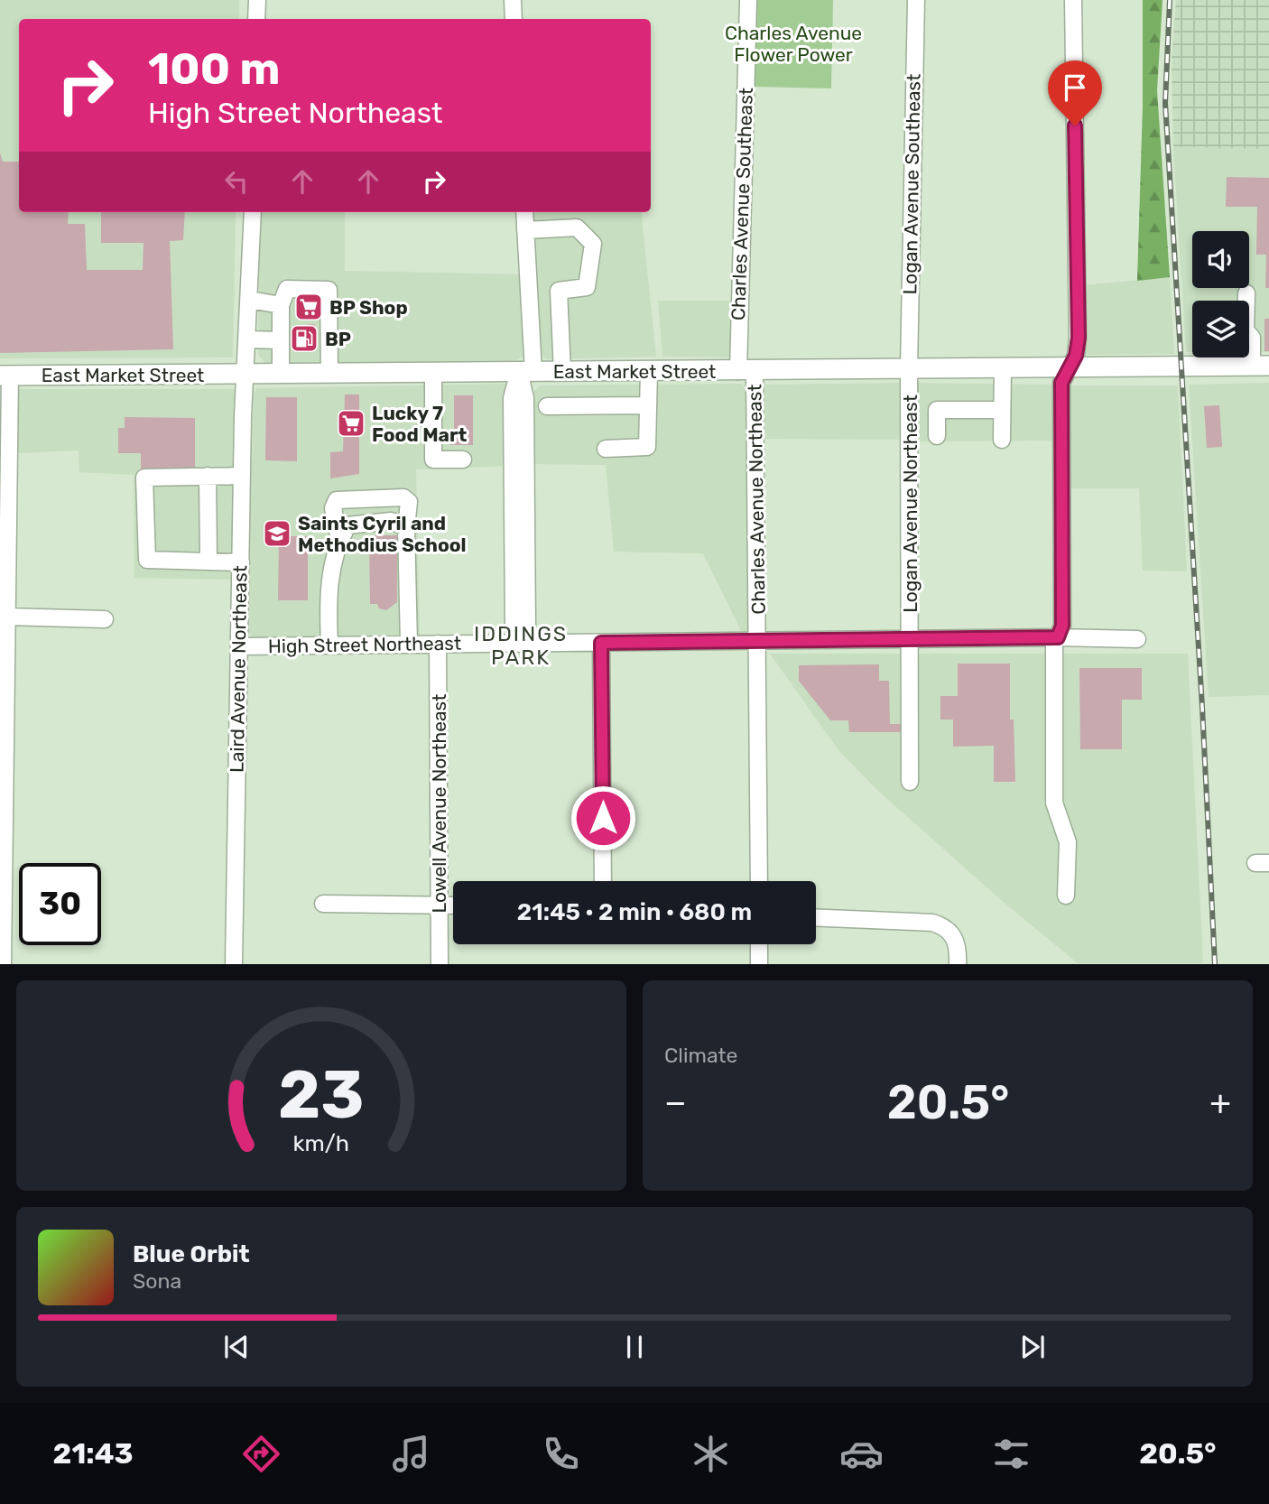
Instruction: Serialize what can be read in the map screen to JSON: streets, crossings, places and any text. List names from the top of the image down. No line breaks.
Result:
{"streets":{"main road":["East Market Street"],"street":["Logan Avenue Southeast","Charles Avenue Southeast","Charles Avenue Northeast","Logan Avenue Northeast","High Street Northeast","Laird Avenue Northeast","Lowell Avenue Northeast"]},"crossings":[["Logan Avenue Southeast","East Market Street"],["Logan Avenue Southeast","Logan Avenue Northeast"],["Charles Avenue Southeast","East Market Street"],["Charles Avenue Southeast","Charles Avenue Northeast"],["East Market Street","Charles Avenue Northeast"],["East Market Street","Logan Avenue Northeast"],["East Market Street","Laird Avenue Northeast"],["Charles Avenue Northeast","High Street Northeast"],["Logan Avenue Northeast","High Street Northeast"],["High Street Northeast","Laird Avenue Northeast"],["High Street Northeast","Lowell Avenue Northeast"]],"districts":["IDDINGS PARK"],"parks":["Charles Avenue Flower Power"],"places":{"supermarket":["BP Shop","Lucky 7 Food Mart"],"fuel station":["BP"],"school or university":["Saints Cyril and Methodius School"]},"page":{"turn":["100 m","High Street Northeast"],"limit":"30","trip":"21:45 · 2 min · 680 m","tile":"Climate","heat":["−","20.5°","+"],"song":["Blue Orbit","Sona"],"tabs":["21:43","20.5°"],"gauge":["23","km/h"]}}
